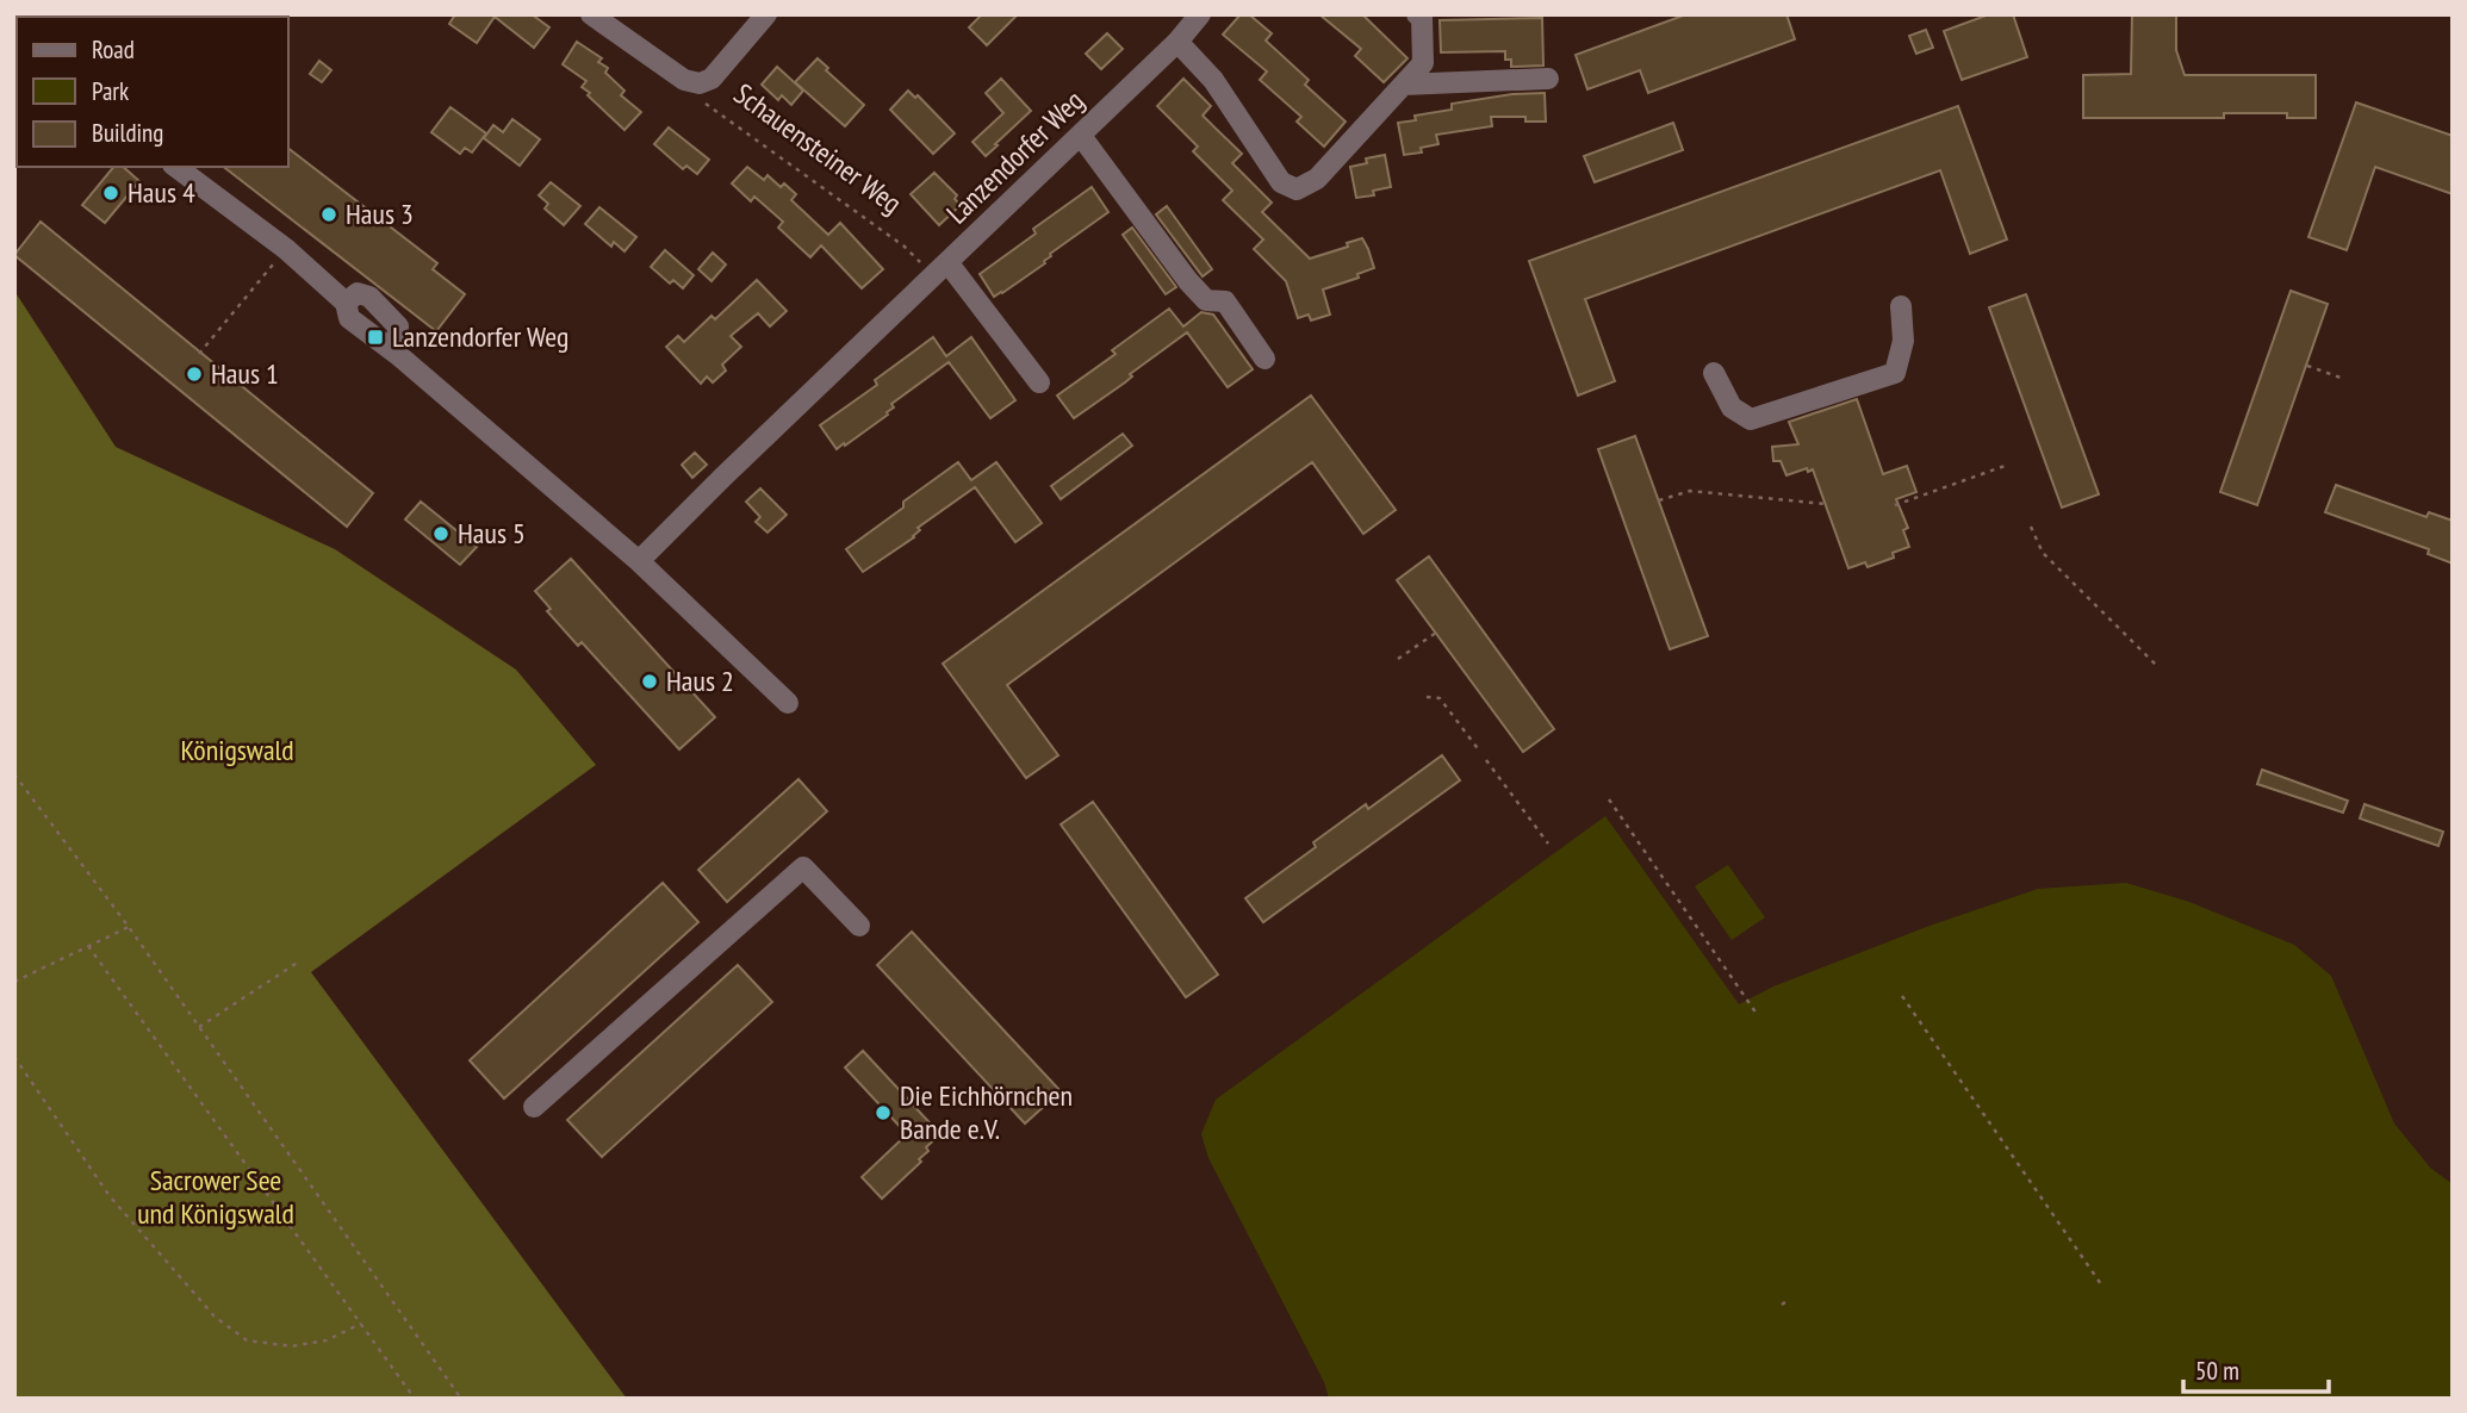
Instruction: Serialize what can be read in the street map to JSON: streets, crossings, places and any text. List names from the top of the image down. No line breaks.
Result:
{"streets":{"street":["Schauensteiner Weg","Lanzendorfer Weg"]},"crossings":[["Schauensteiner Weg","Lanzendorfer Weg"]],"parks":["Königswald","Sacrower See und Königswald"],"places":{"other":["Haus 4","Haus 3","Haus 1","Haus 5","Haus 2","Die Eichhörnchen Bande e.V."],"transit":["Lanzendorfer Weg"]},"legend":["Road","Park","Building"],"scale_bar":"50 m"}
